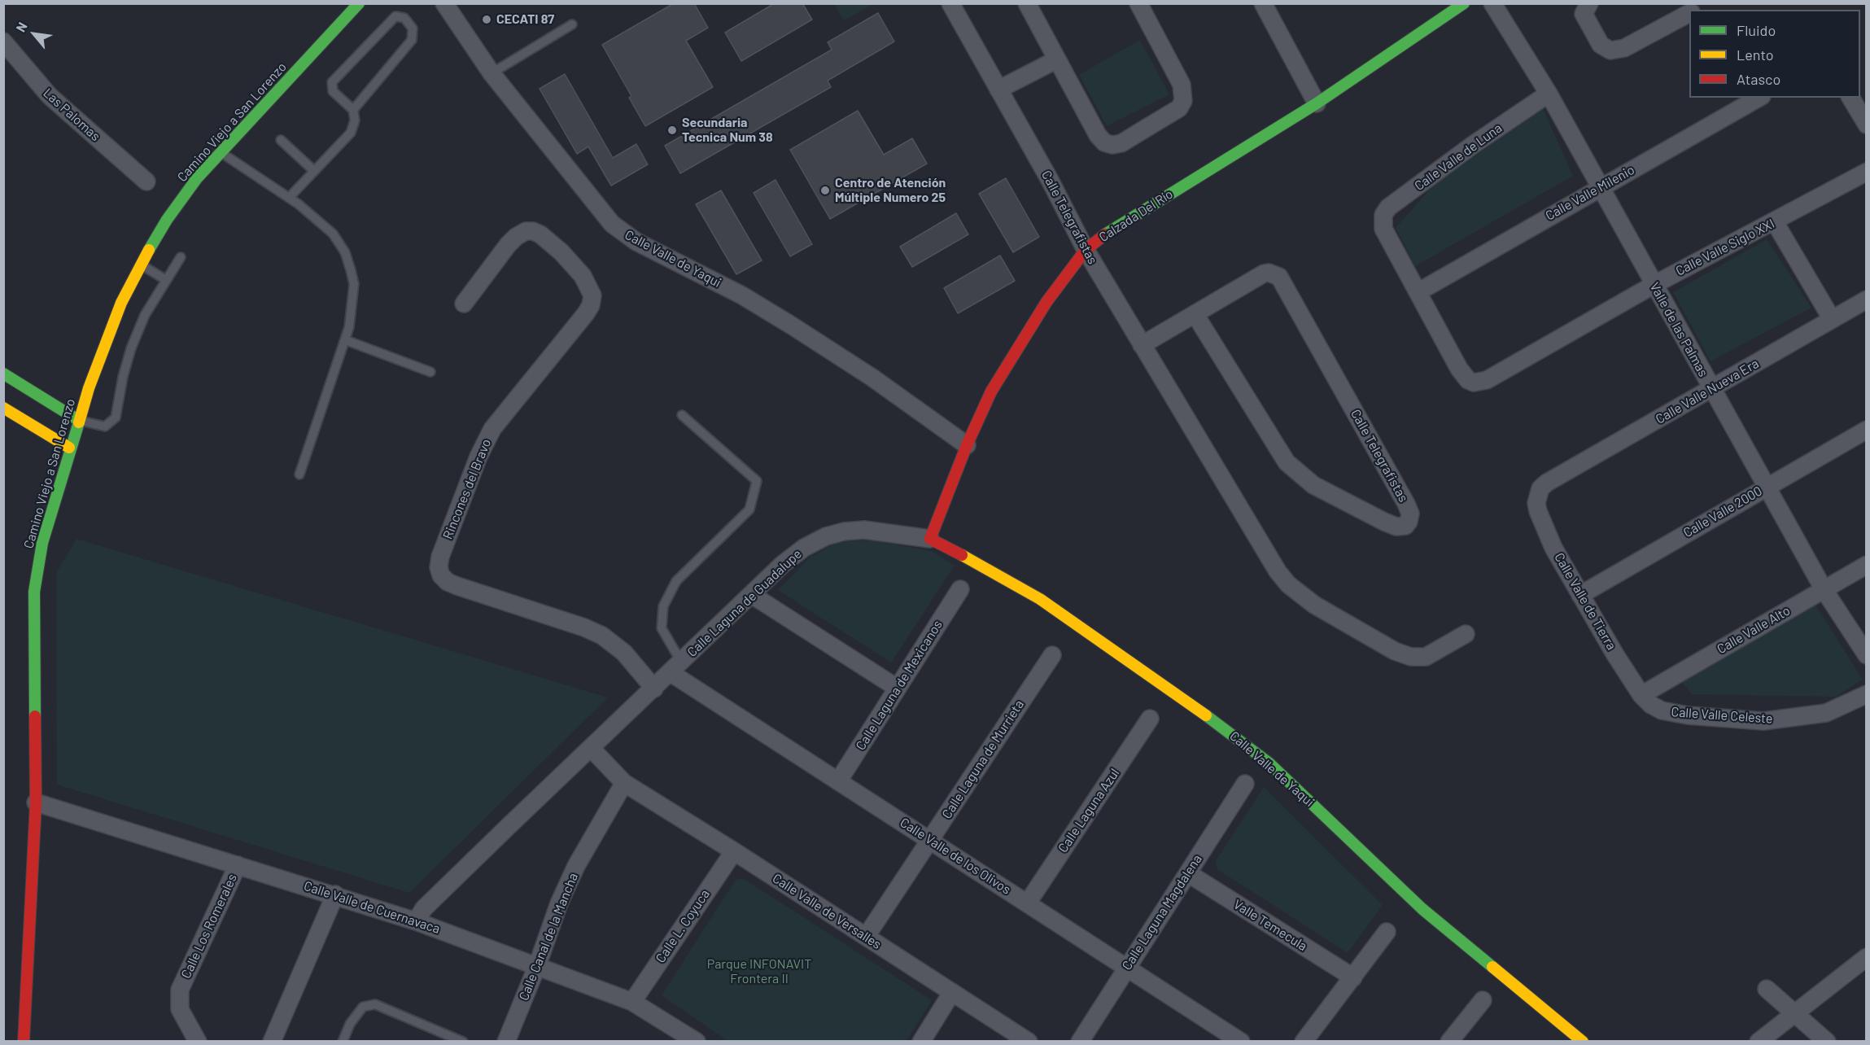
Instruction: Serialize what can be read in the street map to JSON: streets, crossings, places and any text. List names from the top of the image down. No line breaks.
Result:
{"streets":{"street":["Las Palomas","Camino Viejo a San Lorenzo","Calle Valle de Luna","Calle Valle Milenio","Calzada Del Río","Calle Telegrafistas","Calle Valle Siglo XXI","Calle Valle de Yaqui","Valle de las Palmas","Calle Valle Nueva Era","Rincones del Bravo","Calle Valle 2000","Calle Valle de Tierra","Calle Laguna de Guadalupe","Calle Valle Alto","Calle Laguna de Mexicanos","Calle Valle Celeste","Calle Laguna de Murrieta","Calle Laguna Azul","Calle Valle de los Olivos","Calle Valle de Cuernavaca","Calle Valle de Versalles","Calle Laguna Magdalena","Valle Temecula","Calle Los Romerales","Calle L. Coyuca","Calle Canal de la Mancha"]},"crossings":[["Camino Viejo a San Lorenzo","Calle Valle de Cuernavaca"],["Calle Valle de Luna","Calle Valle Milenio"],["Calle Valle de Luna","Calle Valle Siglo XXI"],["Calle Valle de Luna","Valle de las Palmas"],["Calle Valle Milenio","Calle Valle Siglo XXI"],["Calle Valle Milenio","Valle de las Palmas"],["Calzada Del Río","Calle Telegrafistas"],["Calzada Del Río","Calle Valle de Yaqui"],["Calzada Del Río","Calle Laguna de Guadalupe"],["Calle Valle Siglo XXI","Valle de las Palmas"],["Calle Valle de Yaqui","Calle Laguna de Guadalupe"],["Valle de las Palmas","Calle Valle Nueva Era"],["Valle de las Palmas","Calle Valle 2000"],["Valle de las Palmas","Calle Valle Alto"],["Calle Valle Nueva Era","Calle Valle de Tierra"],["Rincones del Bravo","Calle Laguna de Guadalupe"],["Calle Valle 2000","Calle Valle de Tierra"],["Calle Valle de Tierra","Calle Valle Alto"],["Calle Valle de Tierra","Calle Valle Celeste"],["Calle Laguna de Guadalupe","Calle Valle de los Olivos"],["Calle Laguna de Guadalupe","Calle Valle de Cuernavaca"],["Calle Laguna de Mexicanos","Calle Valle de los Olivos"],["Calle Laguna de Murrieta","Calle Valle de los Olivos"],["Calle Laguna de Murrieta","Calle Valle de Versalles"],["Calle Laguna Azul","Calle Valle de los Olivos"],["Calle Valle de los Olivos","Calle Laguna Magdalena"],["Calle Valle de Cuernavaca","Calle Los Romerales"],["Calle Valle de Cuernavaca","Calle L. Coyuca"],["Calle Valle de Cuernavaca","Calle Canal de la Mancha"],["Calle Valle de Versalles","Calle L. Coyuca"],["Calle Valle de Versalles","Calle Canal de la Mancha"],["Calle Laguna Magdalena","Valle Temecula"]],"parks":["Parque INFONAVIT Frontera II"],"places":["CECATI 87","Secundaria Tecnica Num 38","Centro de Atención Múltiple Numero 25"],"legend":["Fluido","Lento","Atasco"],"north":"top left"}
